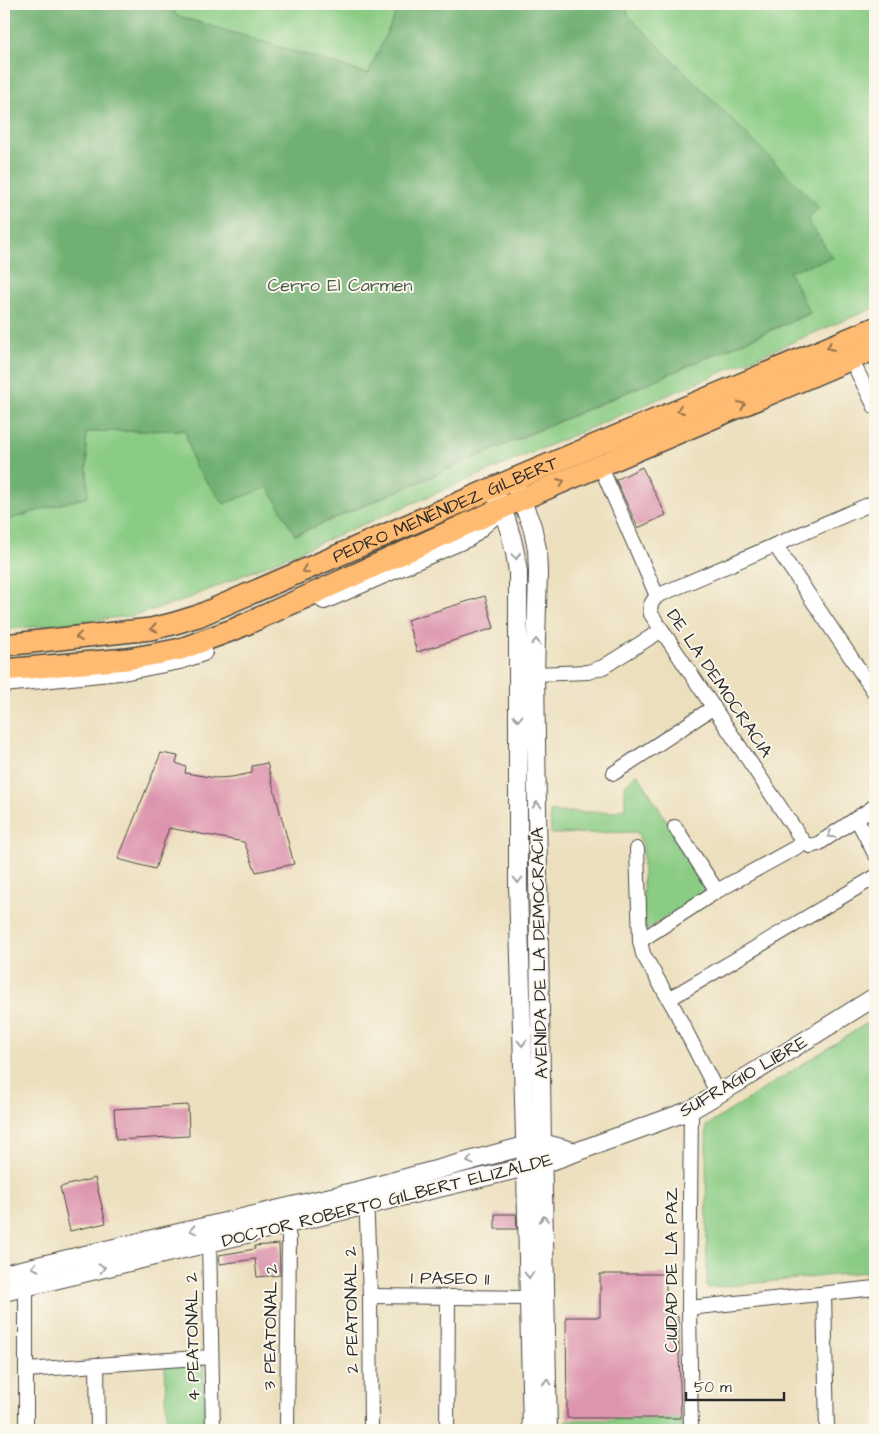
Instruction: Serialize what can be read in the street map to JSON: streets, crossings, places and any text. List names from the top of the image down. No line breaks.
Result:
{"streets":{"main road":["PEDRO MENÉNDEZ GILBERT"],"street":["DE LA DEMOCRACIA","AVENIDA DE LA DEMOCRACIA","SUFRAGIO LIBRE","DOCTOR ROBERTO GILBERT ELIZALDE","CIUDAD DE LA PAZ","1 PASEO 11","2 PEATONAL 2","3 PEATONAL 2","4 PEATONAL 2"]},"crossings":[["PEDRO MENÉNDEZ GILBERT","AVENIDA DE LA DEMOCRACIA"],["AVENIDA DE LA DEMOCRACIA","DOCTOR ROBERTO GILBERT ELIZALDE"],["SUFRAGIO LIBRE","DOCTOR ROBERTO GILBERT ELIZALDE"],["SUFRAGIO LIBRE","CIUDAD DE LA PAZ"],["DOCTOR ROBERTO GILBERT ELIZALDE","2 PEATONAL 2"],["DOCTOR ROBERTO GILBERT ELIZALDE","3 PEATONAL 2"],["DOCTOR ROBERTO GILBERT ELIZALDE","4 PEATONAL 2"],["1 PASEO 11","2 PEATONAL 2"]],"parks":["Cerro El Carmen"],"scale_bar":"50 m"}
